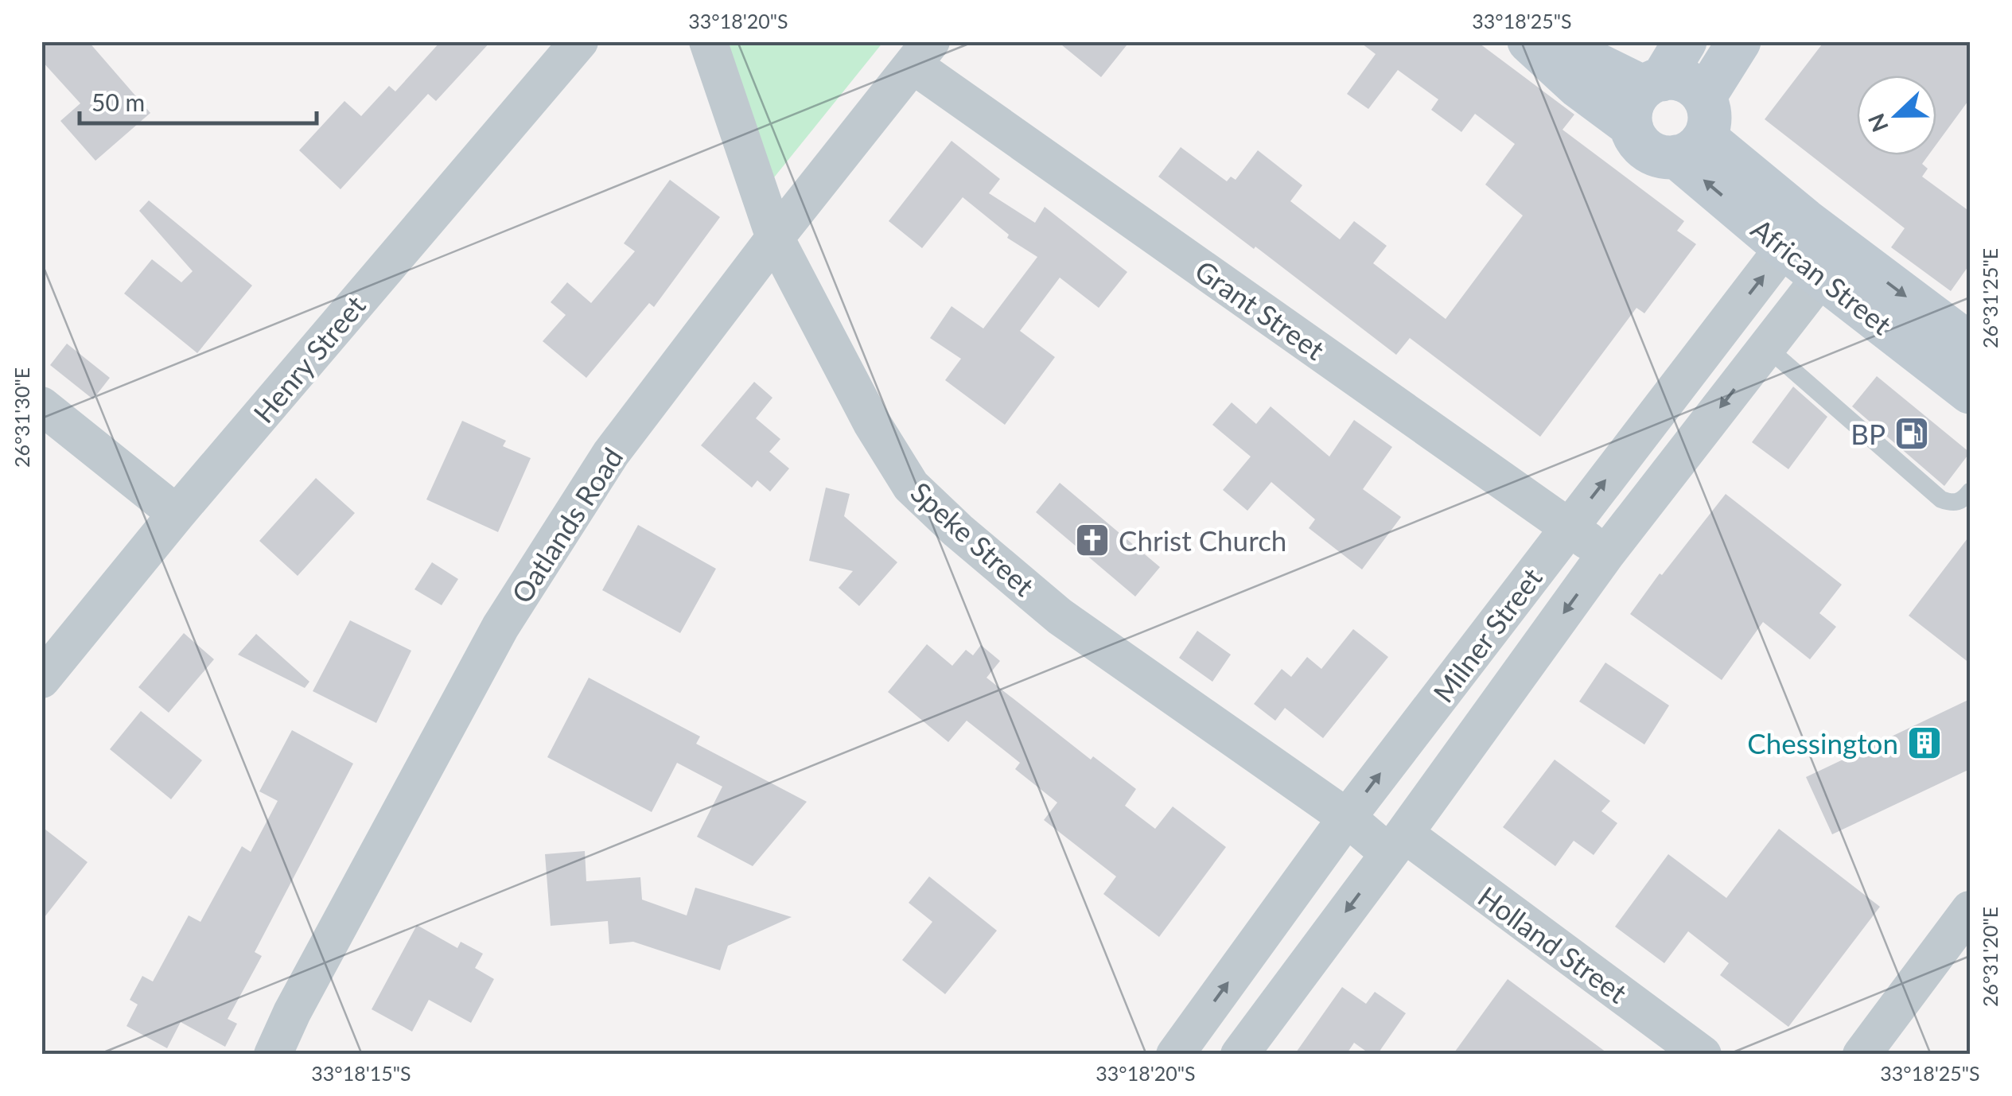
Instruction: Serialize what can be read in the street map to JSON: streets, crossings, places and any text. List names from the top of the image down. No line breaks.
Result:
{"streets":{"street":["African Street","Grant Street","Henry Street","Oatlands Road","Speke Street","Milner Street","Holland Street"]},"crossings":[["African Street","Milner Street"],["Grant Street","Oatlands Road"],["Grant Street","Milner Street"],["Oatlands Road","Speke Street"],["Speke Street","Milner Street"],["Speke Street","Holland Street"],["Milner Street","Holland Street"]],"places":{"fuel station":["BP"],"church":["Christ Church"],"building":["Chessington"]},"scale_bar":"50 m","north":"left","coordinates":["33°18'20\"S","33°18'25\"S","26°31'25\"E","26°31'30\"E","26°31'20\"E","33°18'15\"S"]}
